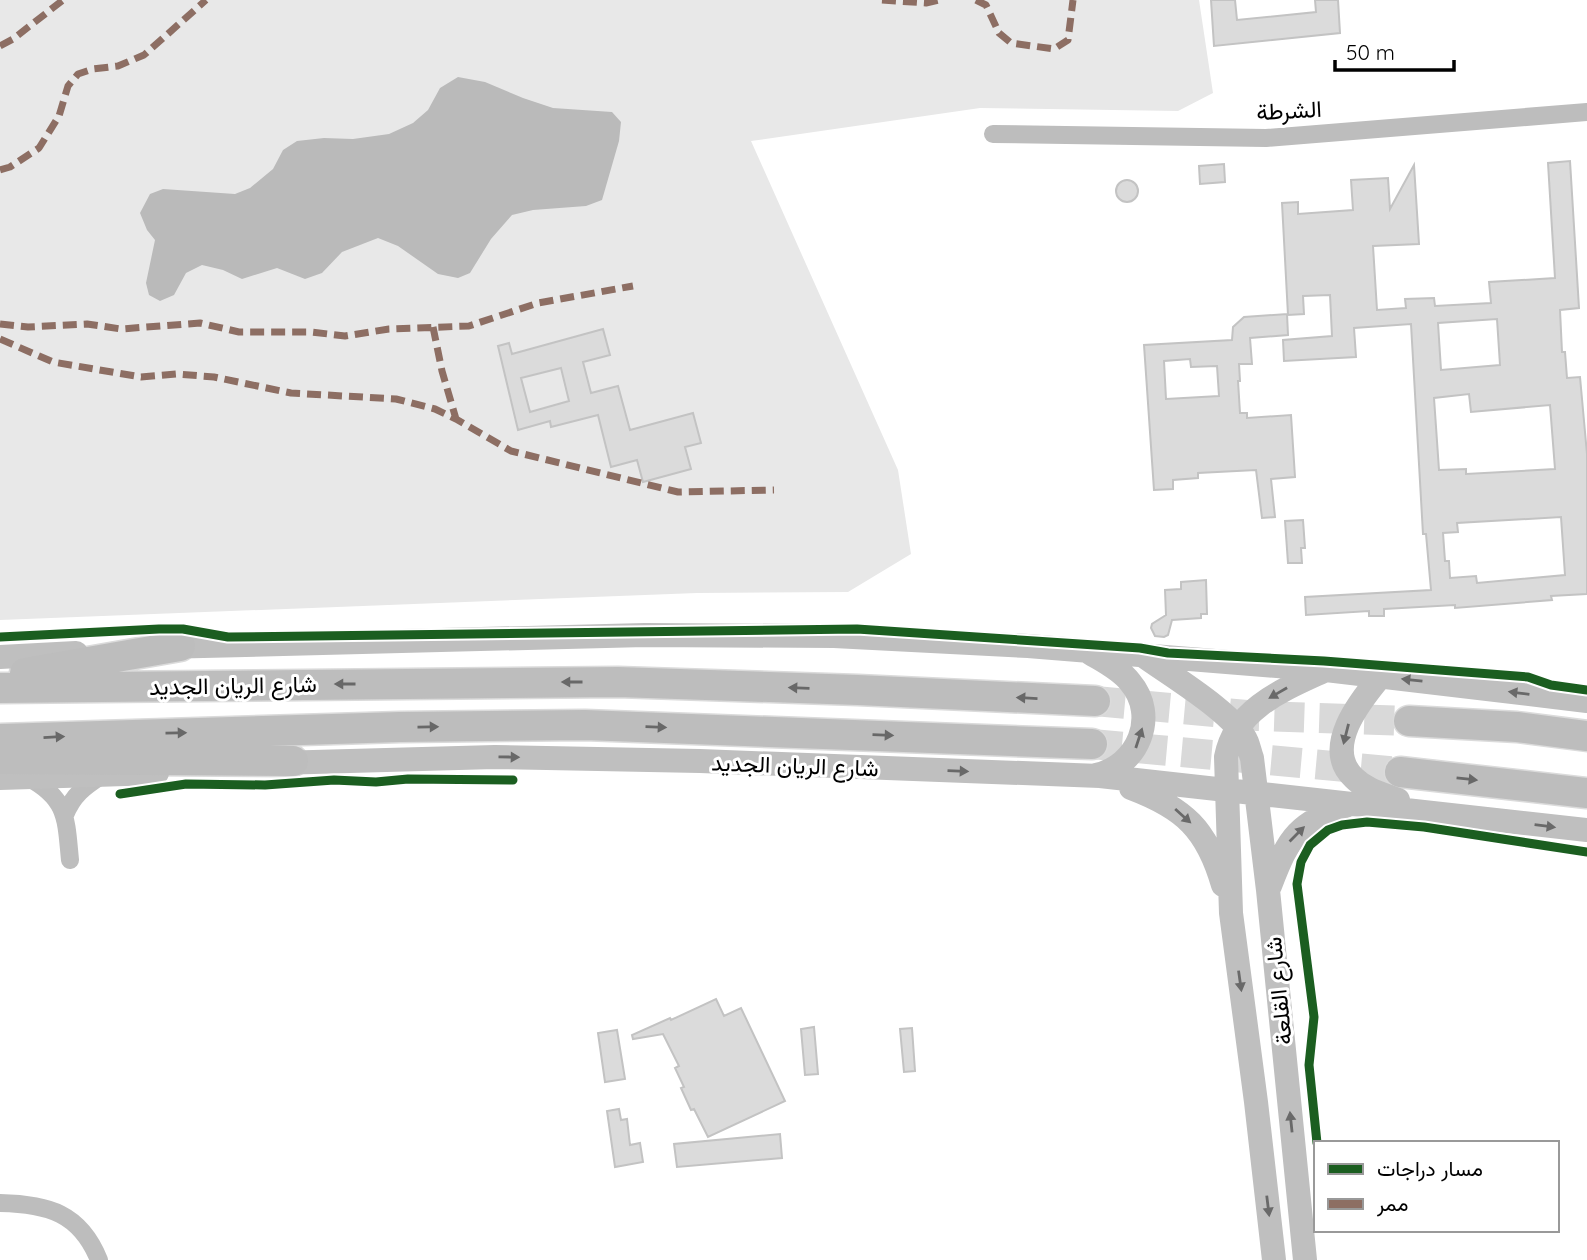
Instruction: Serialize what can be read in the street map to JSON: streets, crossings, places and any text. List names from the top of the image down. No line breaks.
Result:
{"streets":{"highway":["شارع الريان الجديد"],"main road":["شارع القلعة"],"street":["الشرطة"]},"crossings":[["شارع الريان الجديد","شارع القلعة"]],"legend":["مسار دراجات","ممر"],"scale_bar":"50 m"}
